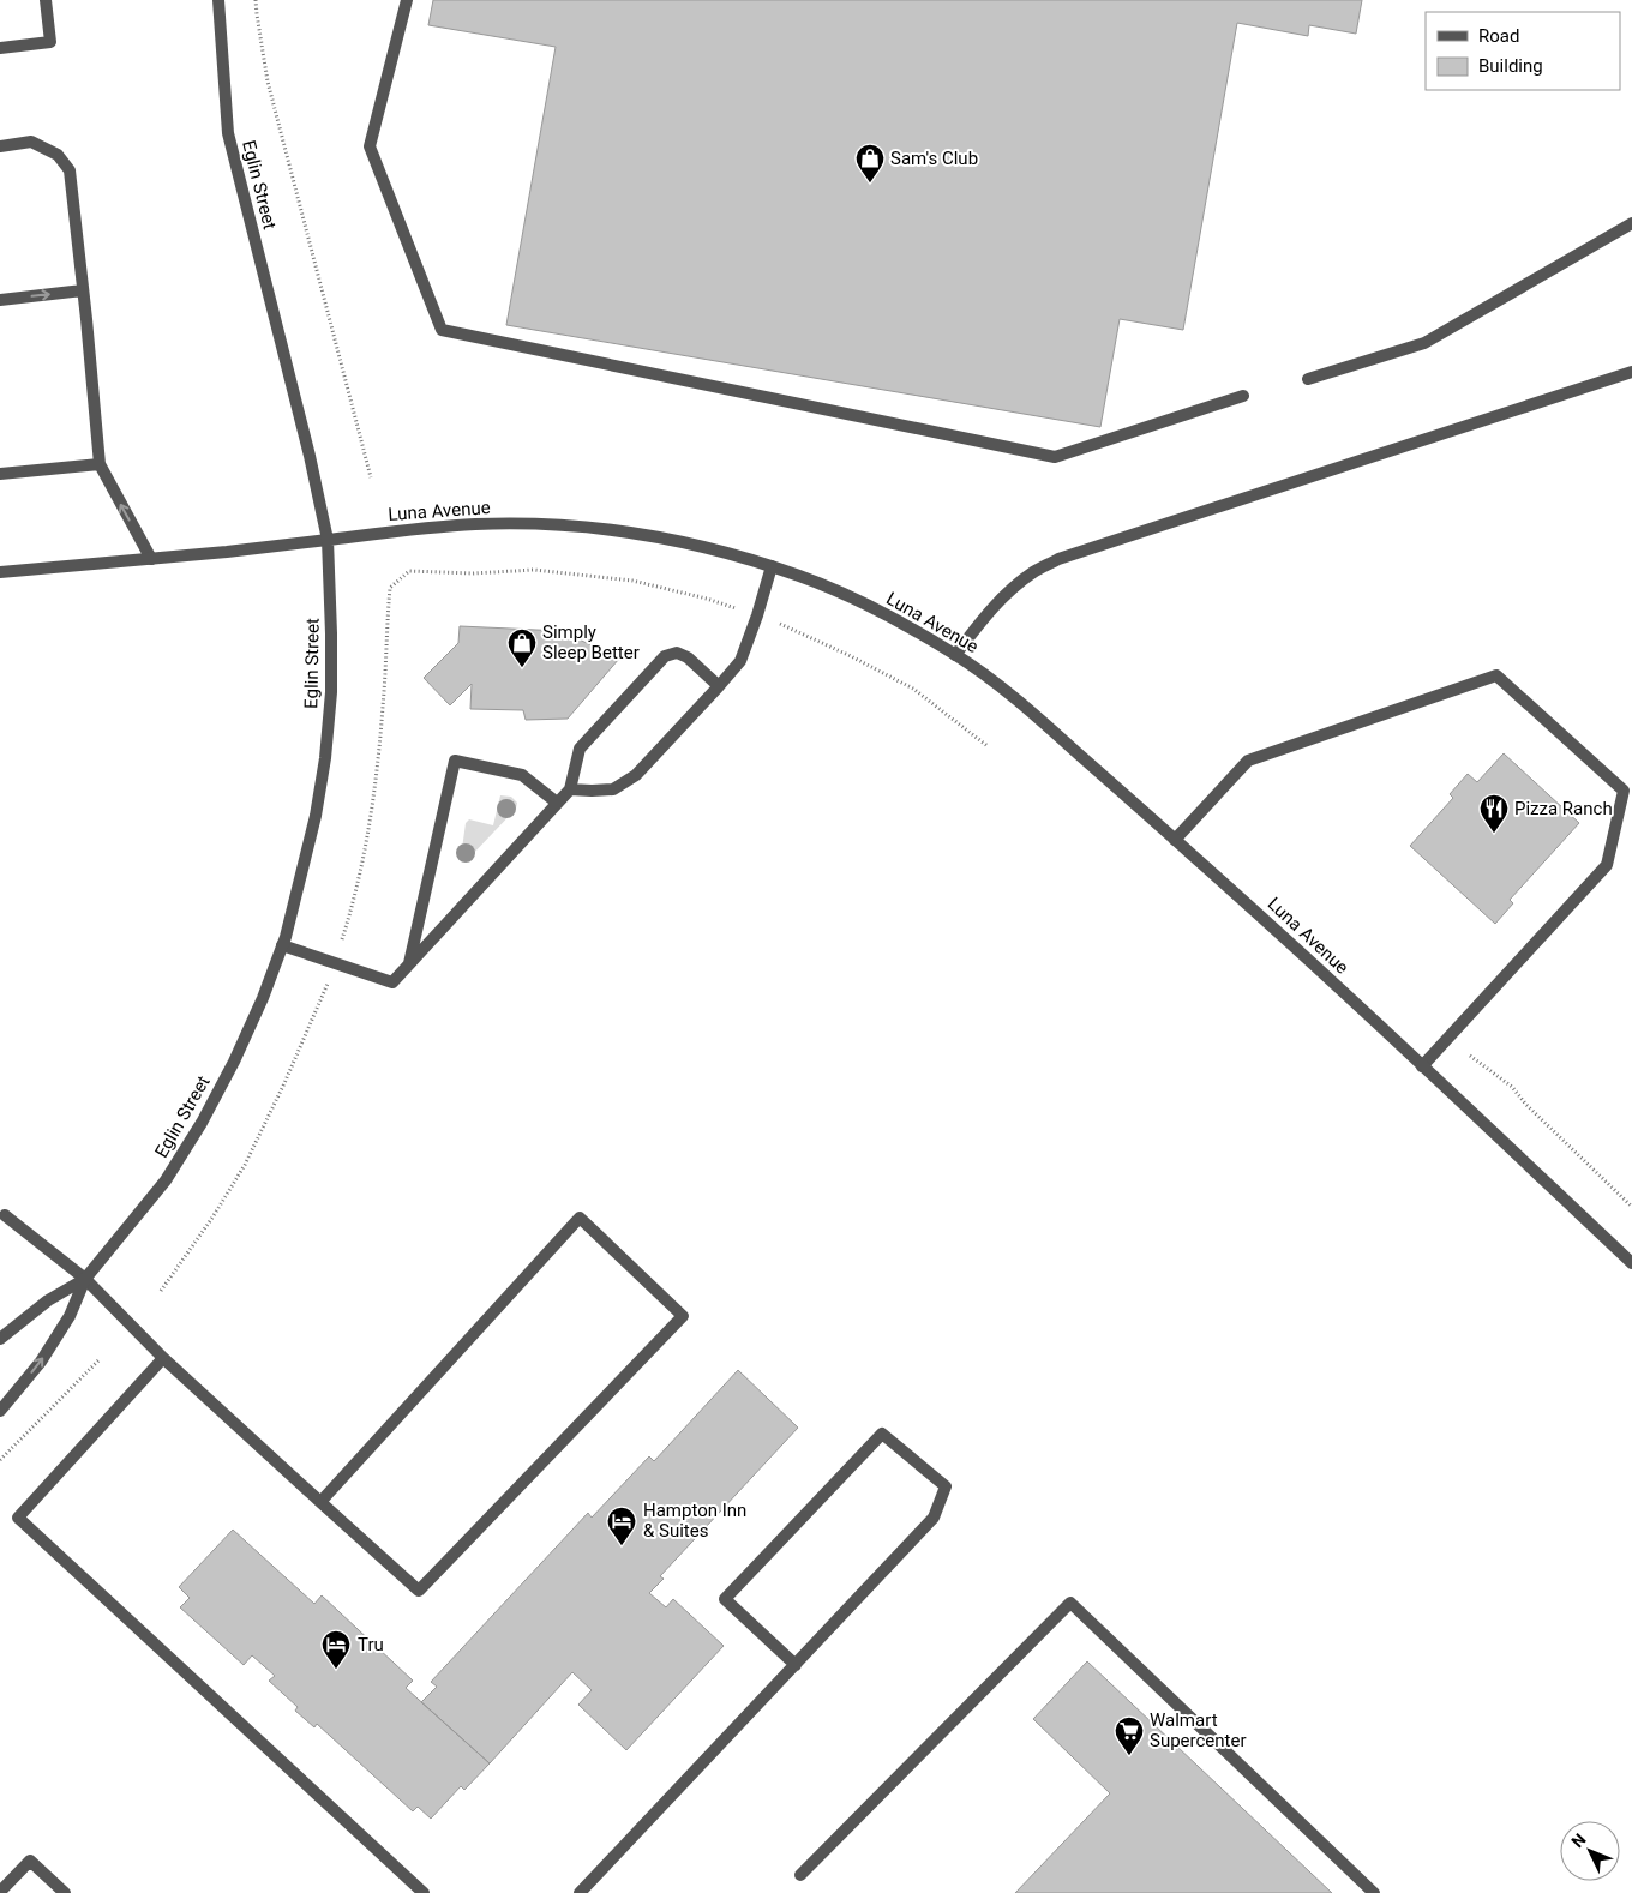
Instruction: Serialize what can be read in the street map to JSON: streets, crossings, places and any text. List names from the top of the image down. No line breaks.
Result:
{"streets":{"street":["Eglin Street","Luna Avenue"]},"crossings":[["Eglin Street","Luna Avenue"]],"places":{"shop":["Sam's Club","Simply Sleep Better"],"restaurant":["Pizza Ranch"],"hotel":["Hampton Inn & Suites","Tru"],"supermarket":["Walmart Supercenter"]},"legend":["Road","Building"],"north":"top left"}
